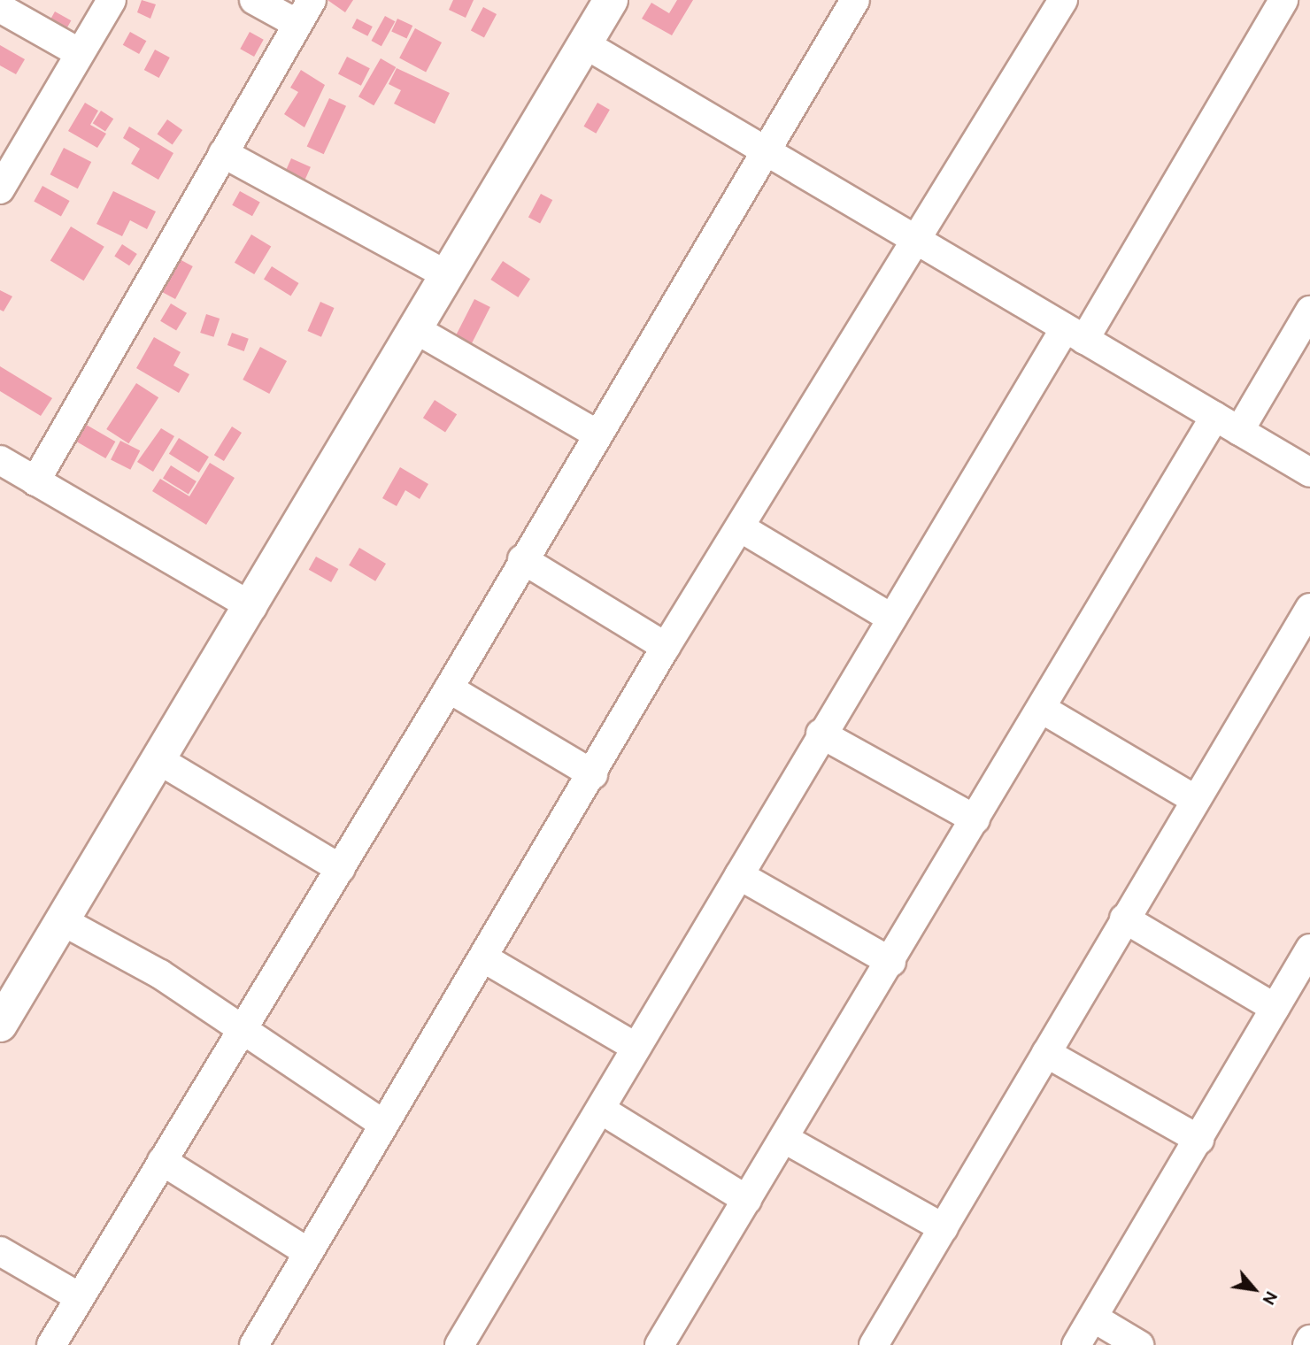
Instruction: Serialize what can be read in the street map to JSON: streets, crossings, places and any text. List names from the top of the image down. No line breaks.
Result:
{"north":"bottom right"}
